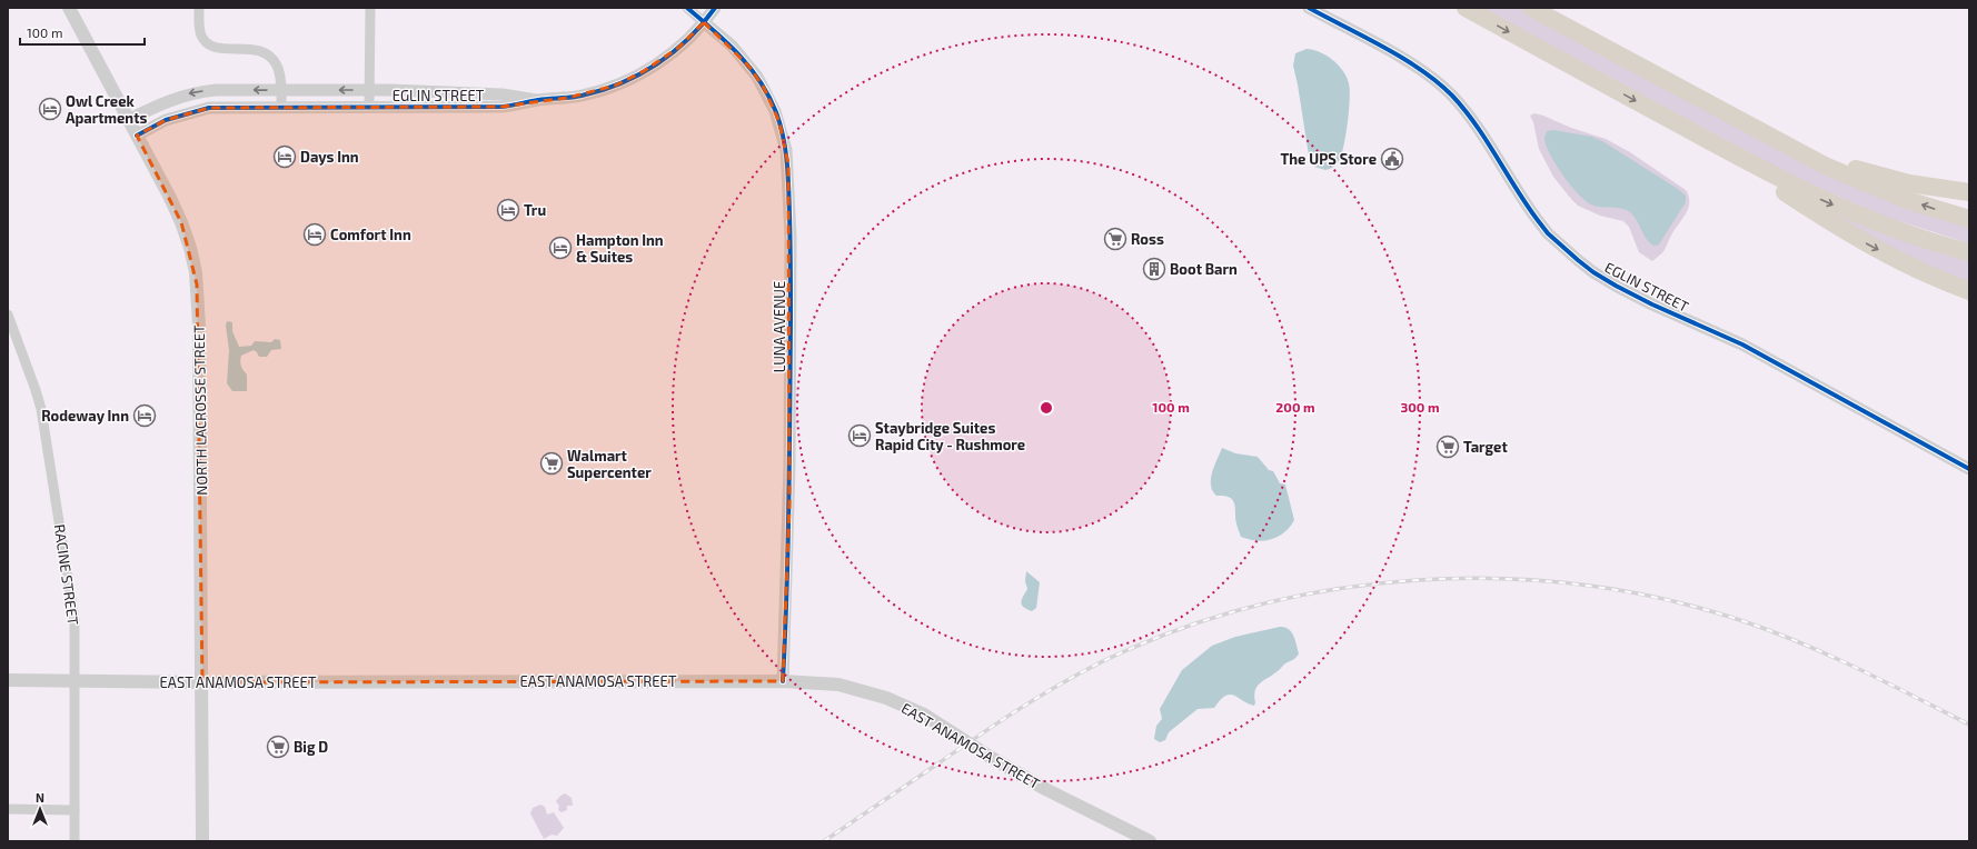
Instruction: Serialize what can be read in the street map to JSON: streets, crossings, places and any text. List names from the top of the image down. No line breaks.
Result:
{"streets":{"main road":["NORTH LACROSSE STREET","EAST ANAMOSA STREET"],"street":["EGLIN STREET","LUNA AVENUE","RACINE STREET"]},"crossings":[["EGLIN STREET","LUNA AVENUE"],["EGLIN STREET","NORTH LACROSSE STREET"],["LUNA AVENUE","EAST ANAMOSA STREET"],["NORTH LACROSSE STREET","EAST ANAMOSA STREET"],["RACINE STREET","EAST ANAMOSA STREET"]],"places":{"hotel":["Owl Creek Apartments","Days Inn","Tru","Comfort Inn","Hampton Inn & Suites","Rodeway Inn","Staybridge Suites Rapid City - Rushmore"],"public building":["The UPS Store"],"supermarket":["Ross","Target","Walmart Supercenter","Big D"],"building":["Boot Barn"]},"scale_bar":"100 m","north":"top","rings":["100 m","200 m","300 m"]}
